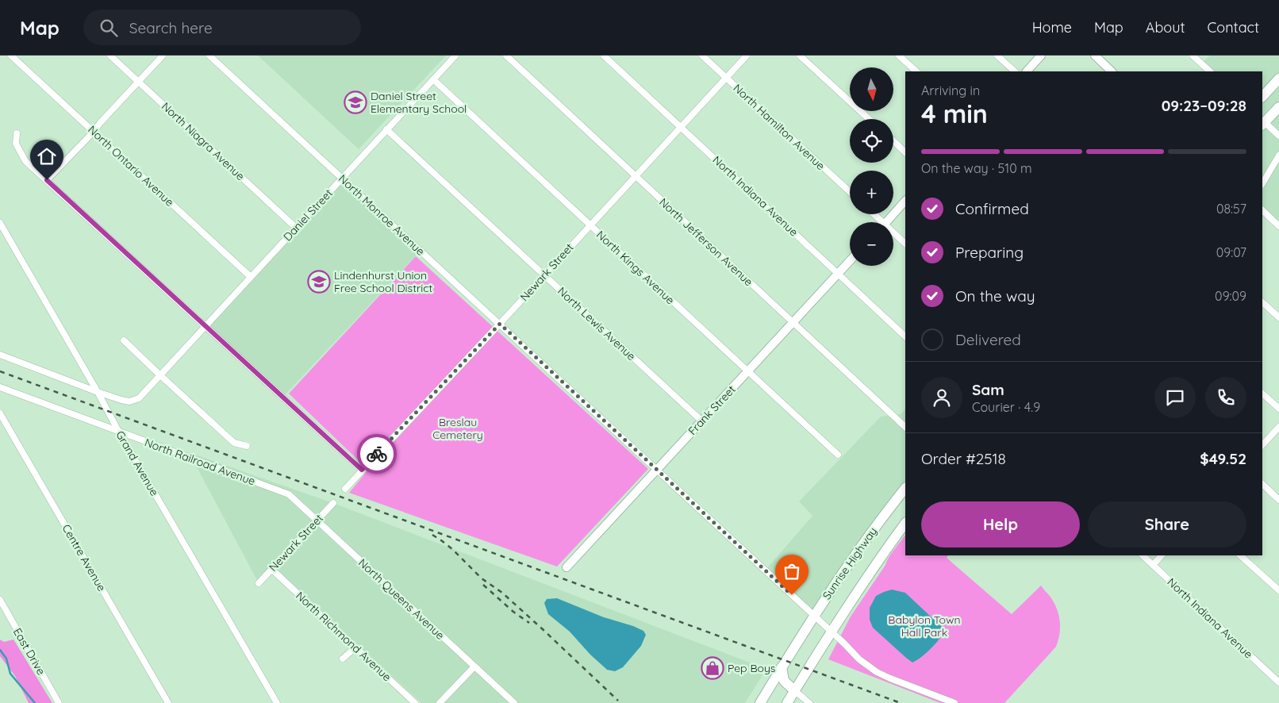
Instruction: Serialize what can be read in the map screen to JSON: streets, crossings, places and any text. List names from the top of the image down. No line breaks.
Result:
{"streets":{"highway":["Sunrise Highway"],"street":["North Hamilton Avenue","North Niagra Avenue","North Ontario Avenue","North Indiana Avenue","Daniel Street","North Monroe Avenue","North Jefferson Avenue","North Kings Avenue","Newark Street","North Lewis Avenue","Frank Street","North Railroad Avenue","Grand Avenue","Centre Avenue","North Queens Avenue","North Richmond Avenue","East Drive"]},"crossings":[["North Hamilton Avenue","Newark Street"],["North Niagra Avenue","Daniel Street"],["North Ontario Avenue","Daniel Street"],["North Indiana Avenue","Newark Street"],["North Indiana Avenue","Frank Street"],["Daniel Street","North Monroe Avenue"],["Daniel Street","North Kings Avenue"],["Daniel Street","North Lewis Avenue"],["Daniel Street","Grand Avenue"],["North Monroe Avenue","Newark Street"],["North Monroe Avenue","Frank Street"],["North Monroe Avenue","Sunrise Highway"],["North Jefferson Avenue","Newark Street"],["North Jefferson Avenue","Frank Street"],["North Kings Avenue","Newark Street"],["North Kings Avenue","Frank Street"],["Newark Street","North Lewis Avenue"],["Newark Street","North Queens Avenue"],["Newark Street","North Richmond Avenue"],["North Lewis Avenue","Frank Street"],["North Railroad Avenue","Grand Avenue"],["North Railroad Avenue","North Queens Avenue"]],"parks":["Breslau Cemetery","Babylon Town Hall Park"],"places":{"school or university":["Daniel Street Elementary School","Lindenhurst Union Free School District"],"shop":["Pep Boys"]},"north":"bottom","page":{"header":"Map","search":"Search here","nav":["Home","Map","About","Contact"],"map_buttons":["+","−"],"heading":["4 min","Arriving in","09:23–09:28"],"panel":["Sam","Courier · 4.9","Order #2518","$49.52"],"bar":"On the way · 510 m","list":[["Confirmed","08:57"],["Preparing","09:07"],["On the way","09:09"],"Delivered"],"buttons":["Help","Share"]}}
